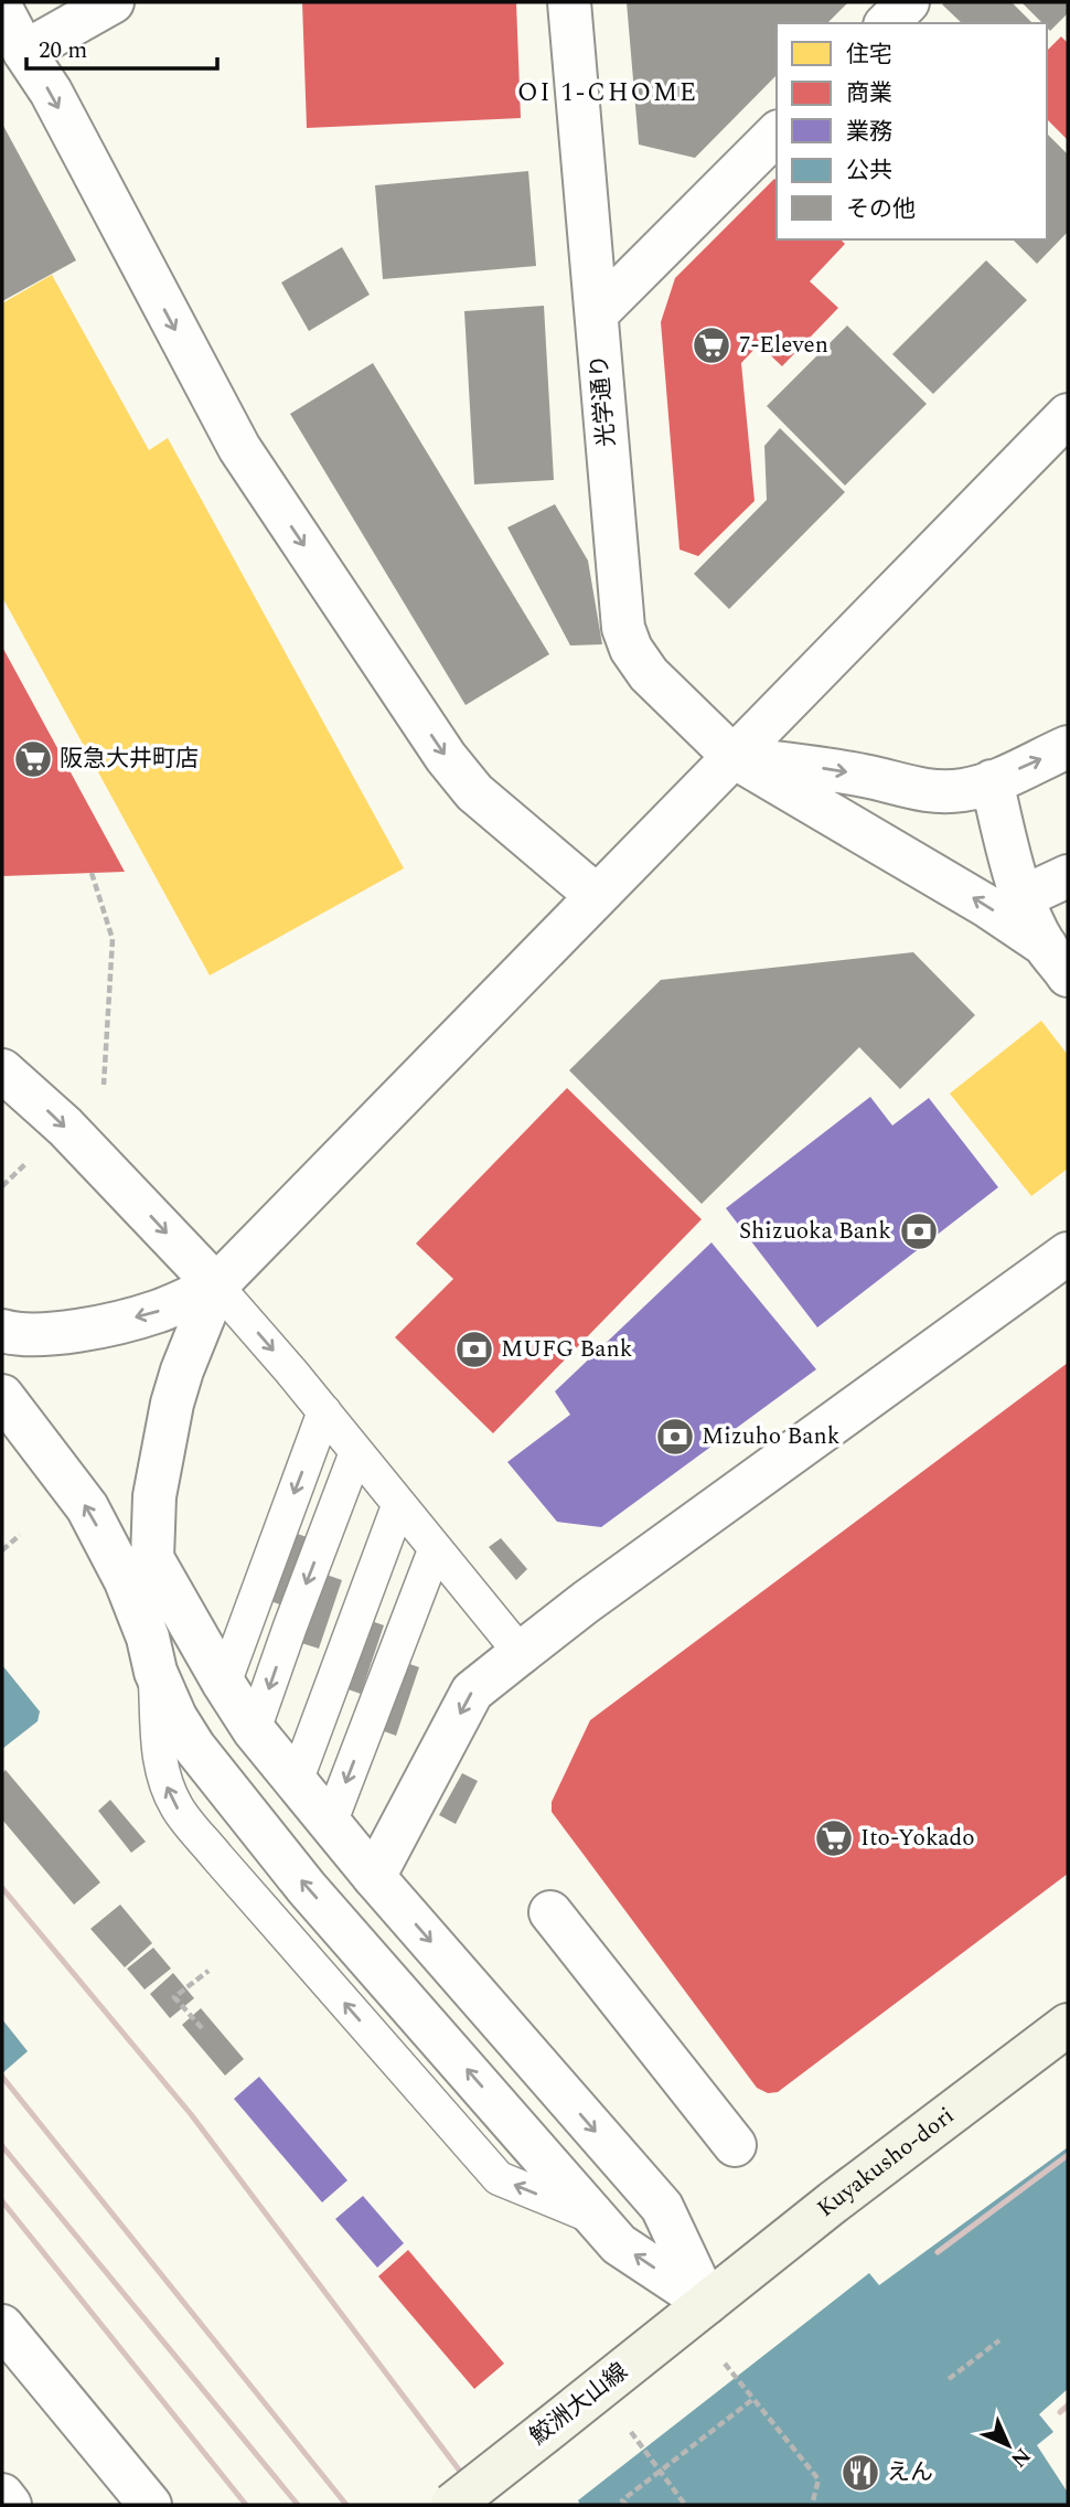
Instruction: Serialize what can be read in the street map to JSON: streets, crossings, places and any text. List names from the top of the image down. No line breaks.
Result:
{"streets":{"main road":["Kuyakusho-dori","鮫洲大山線"],"street":["光学通り"]},"crossings":[["Kuyakusho-dori","鮫洲大山線"]],"districts":["OI 1-CHOME"],"places":{"supermarket":["7-Eleven","阪急大井町店","Ito-Yokado"],"bank":["Shizuoka Bank","MUFG Bank","Mizuho Bank"],"restaurant":["えん"]},"legend":["住宅","商業","業務","公共","その他"],"scale_bar":"20 m","north":"bottom right"}
